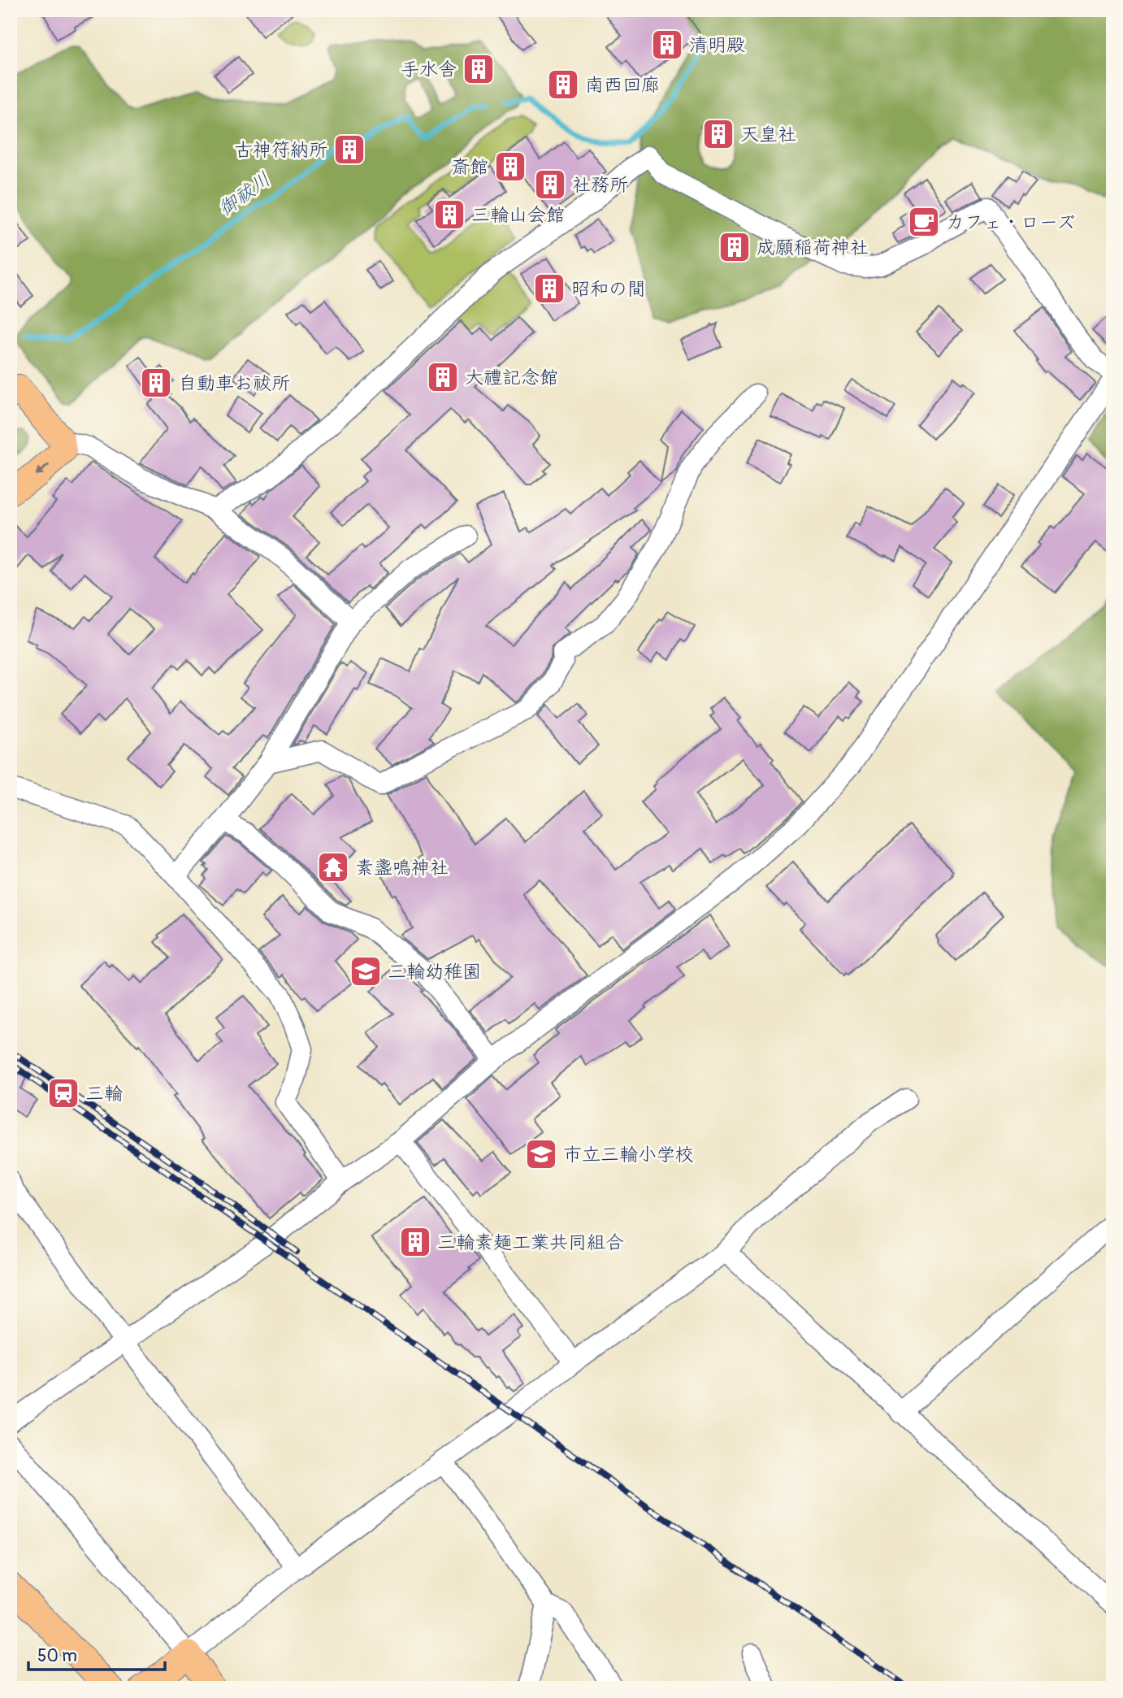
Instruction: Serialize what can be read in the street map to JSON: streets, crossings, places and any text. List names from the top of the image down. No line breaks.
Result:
{"water":["御祓川"],"places":{"building":["清明殿","手水舎","南西回廊","天皇社","古神符納所","斎館","社務所","三輪山会館","成願稲荷神社","昭和の間","大禮記念館","自動車お祓所","三輪素麺工業共同組合"],"cafe":["カフェ・ローズ"],"temple":["素盞鳴神社"],"school or university":["三輪幼稚園","市立三輪小学校"],"station":["三輪"]},"scale_bar":"50 m"}
